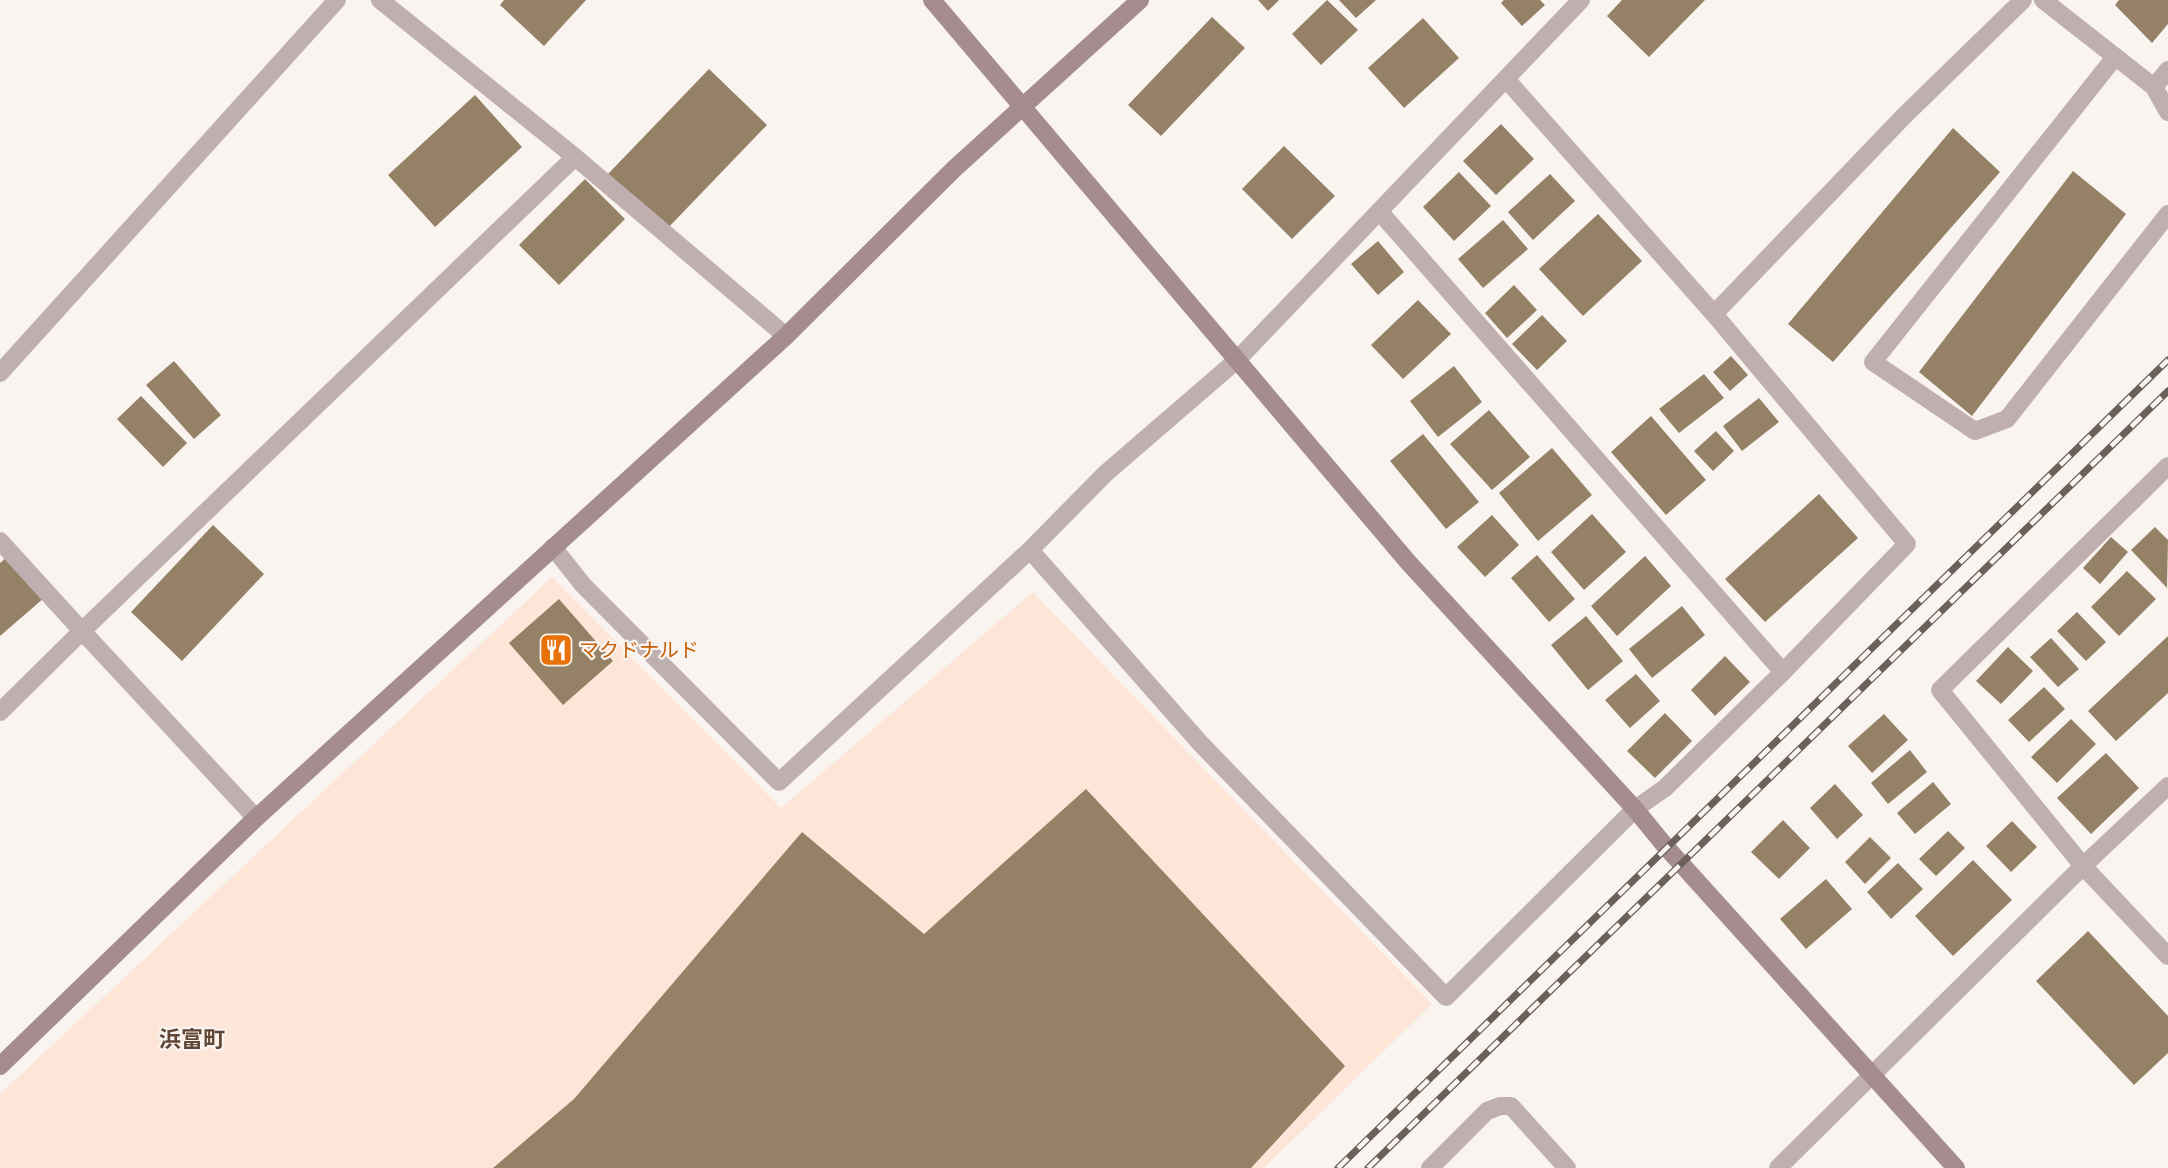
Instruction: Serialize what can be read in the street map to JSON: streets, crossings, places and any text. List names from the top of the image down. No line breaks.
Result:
{"districts":["浜富町"],"places":{"restaurant":["マクドナルド"]}}
